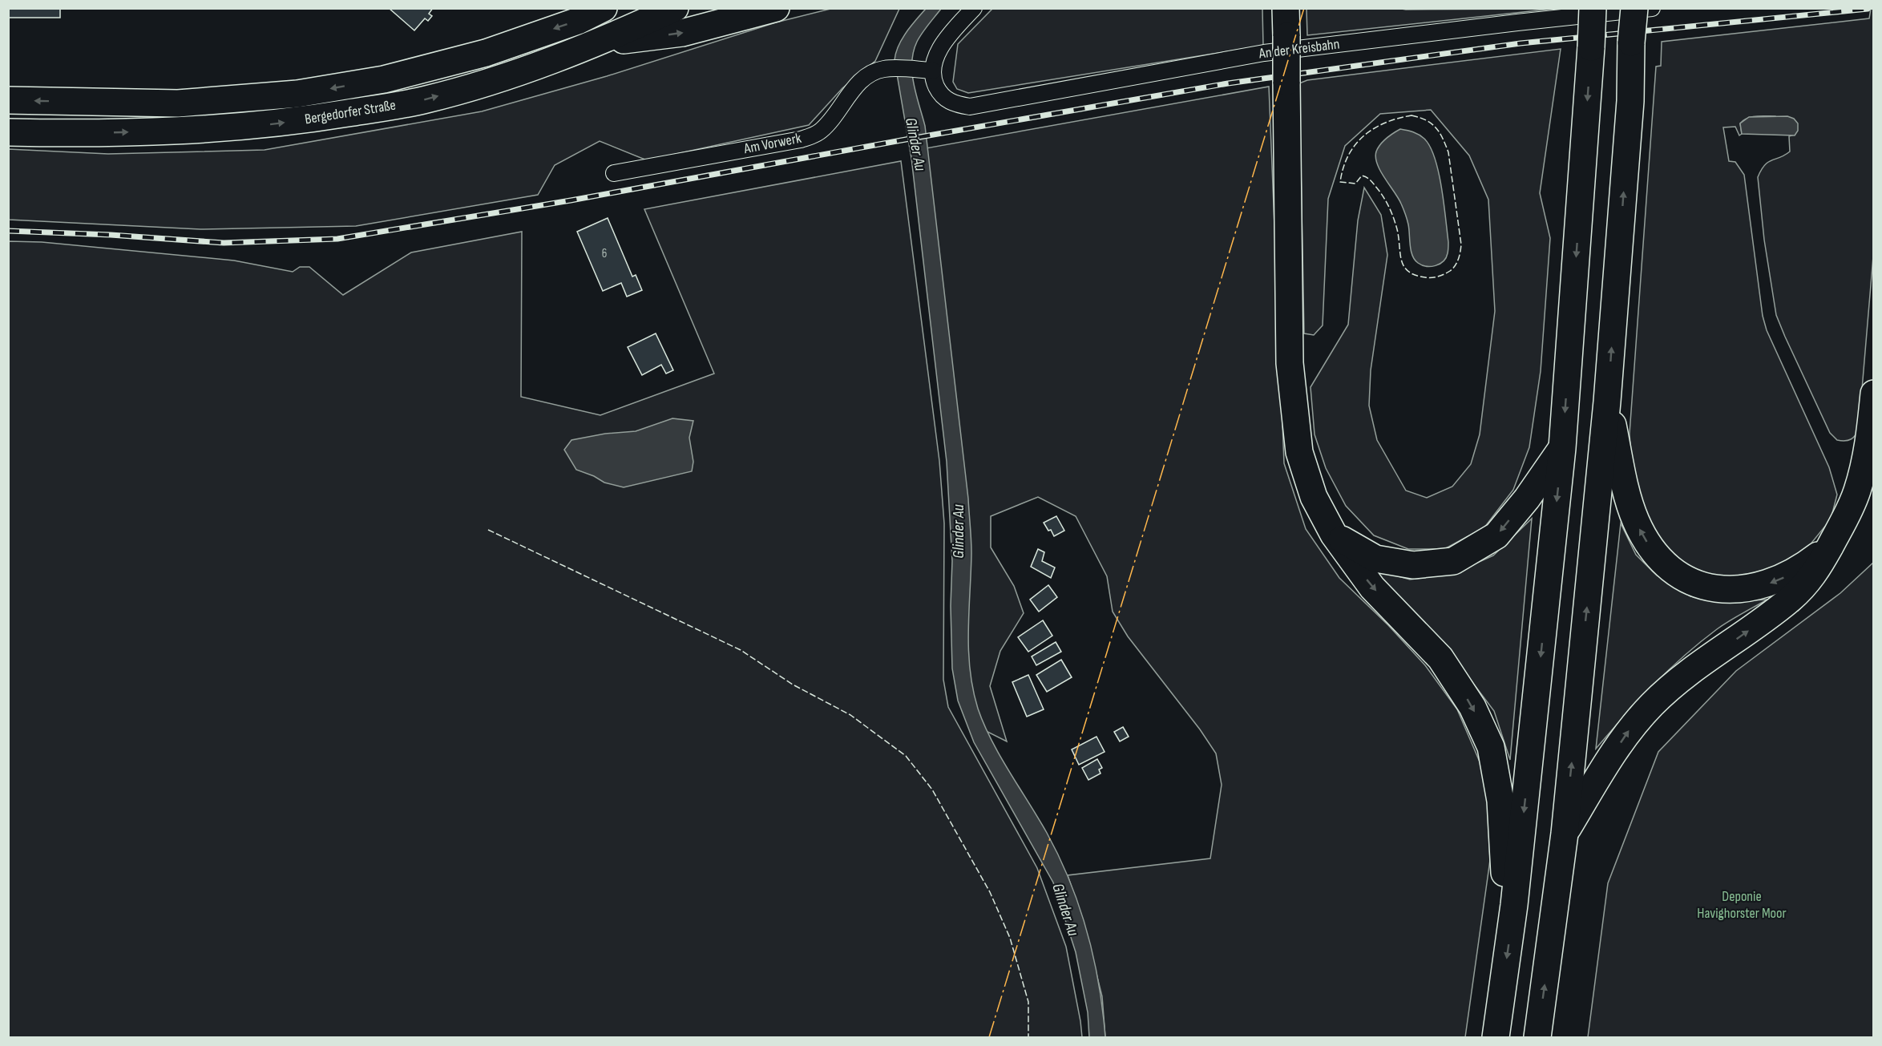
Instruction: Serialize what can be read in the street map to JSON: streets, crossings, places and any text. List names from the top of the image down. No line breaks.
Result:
{"streets":{"highway":["Bergedorfer Straße"],"street":["An der Kreisbahn","Am Vorwerk"]},"crossings":[["An der Kreisbahn","Am Vorwerk"]],"water":["Glinder Au"],"parks":["Deponie Havighorster Moor"],"house_numbers":["6"]}
